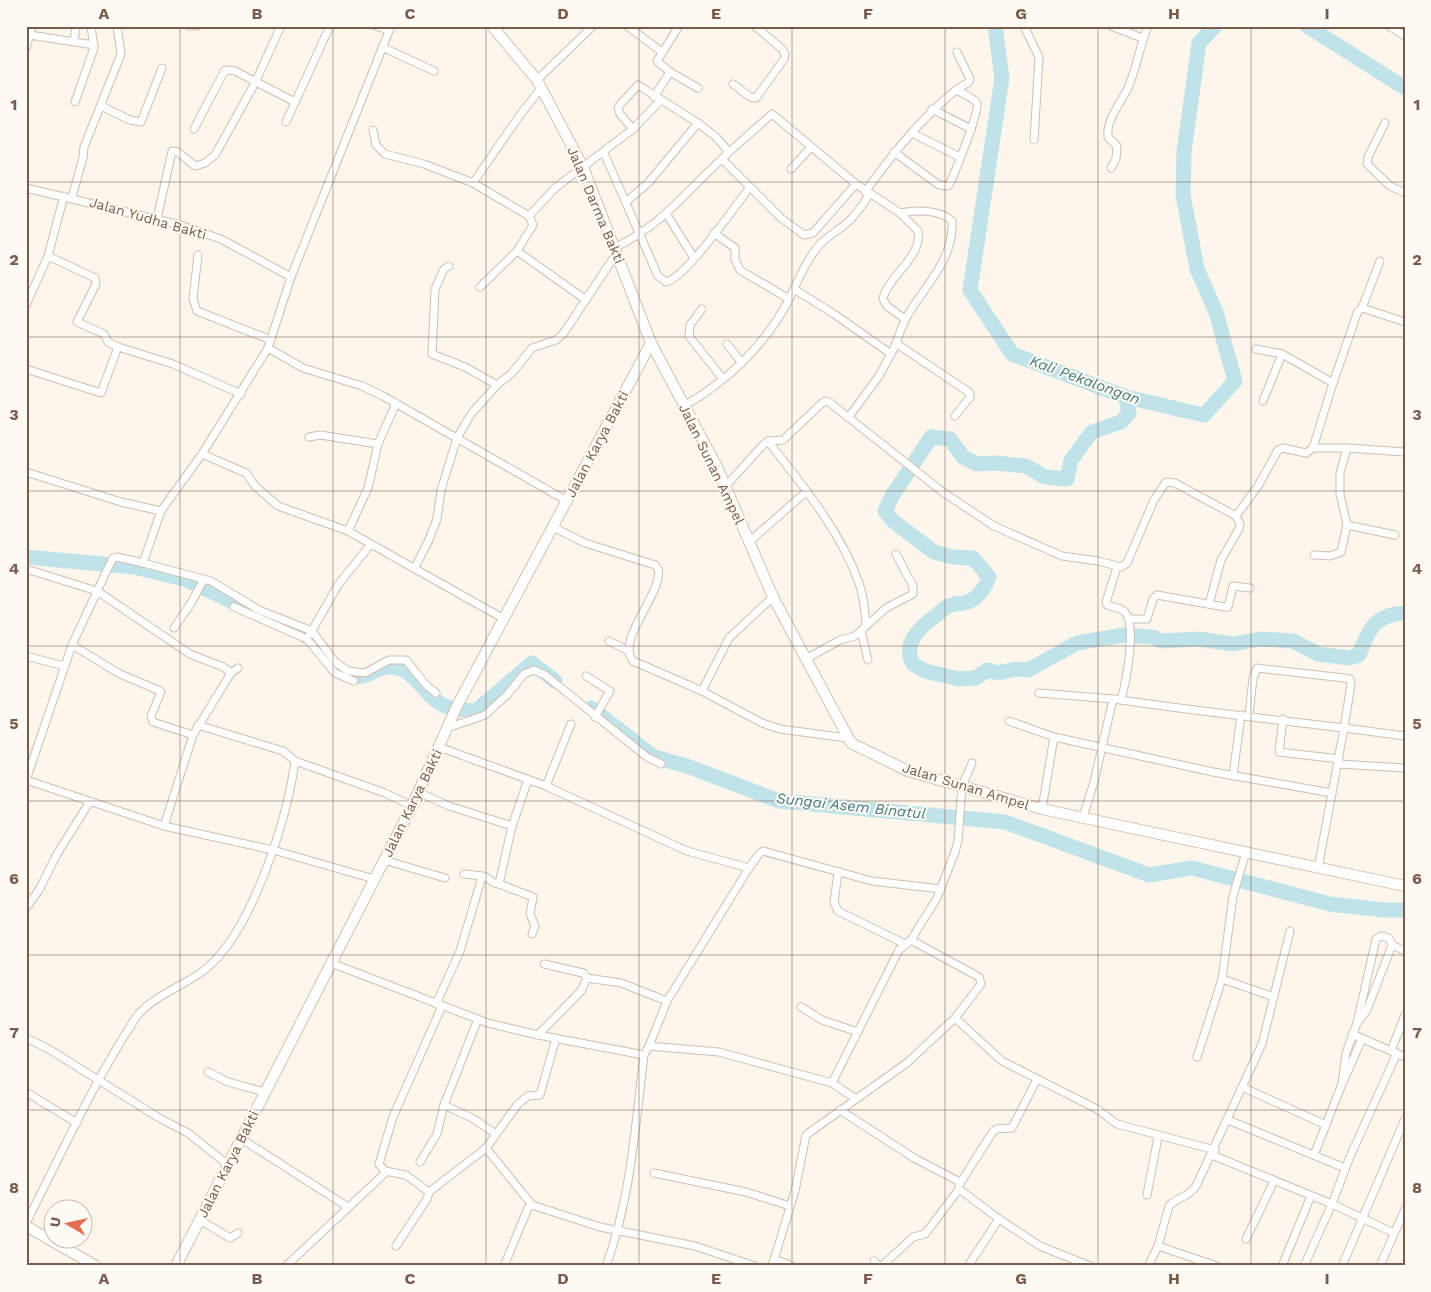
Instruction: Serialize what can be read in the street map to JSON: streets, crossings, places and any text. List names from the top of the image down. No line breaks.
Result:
{"streets":{"street":["Jalan Darma Bakti","Jalan Yudha Bakti","Jalan Karya Bakti","Jalan Sunan Ampel"]},"crossings":[["Jalan Darma Bakti","Jalan Karya Bakti"],["Jalan Darma Bakti","Jalan Sunan Ampel"],["Jalan Karya Bakti","Jalan Sunan Ampel"]],"water":["Kali Pekalongan","Sungai Asem Binatul"],"north":"left","grid":{"columns":["A","B","C","D","E","F","G","H","I"],"rows":["1","2","3","4","5","6","7","8"]}}
